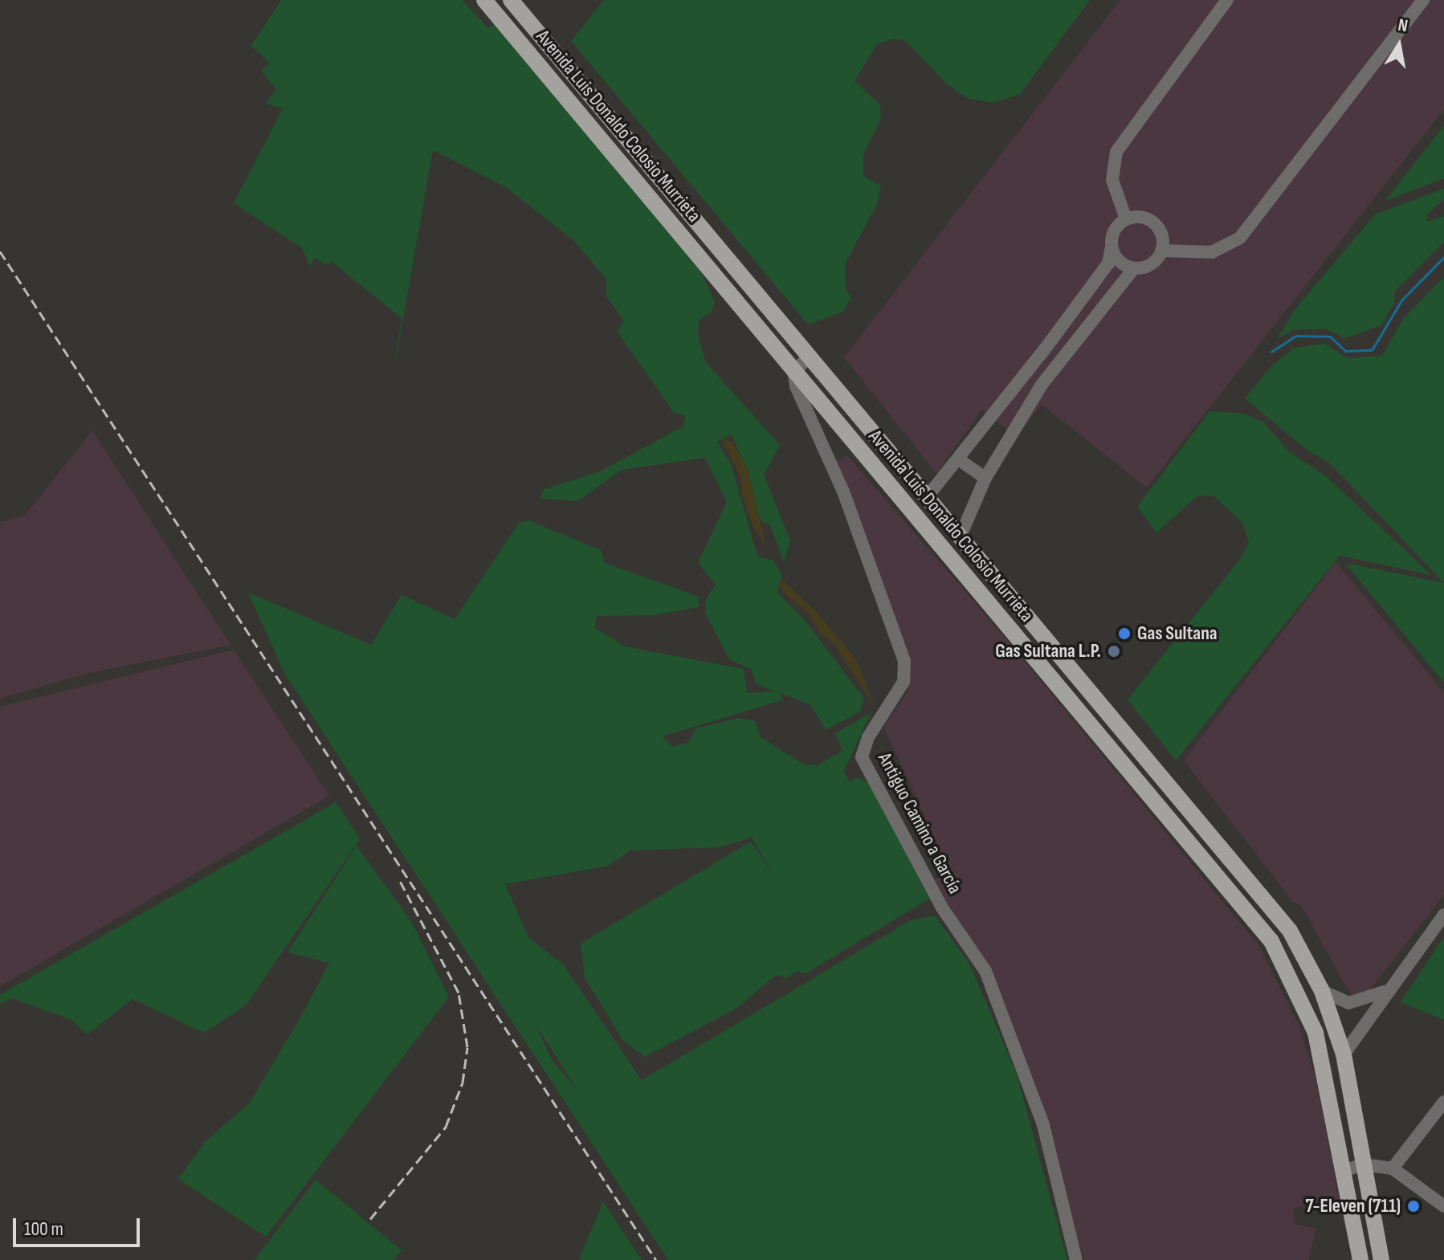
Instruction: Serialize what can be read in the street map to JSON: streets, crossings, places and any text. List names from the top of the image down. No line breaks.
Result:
{"streets":{"main road":["Avenida Luis Donaldo Colosio Murrieta"],"street":["Antiguo Camino a García"]},"crossings":[["Avenida Luis Donaldo Colosio Murrieta","Antiguo Camino a García"]],"places":["Gas Sultana","Gas Sultana L.P.","7-Eleven (711)"],"scale_bar":"100 m","north":"top"}
